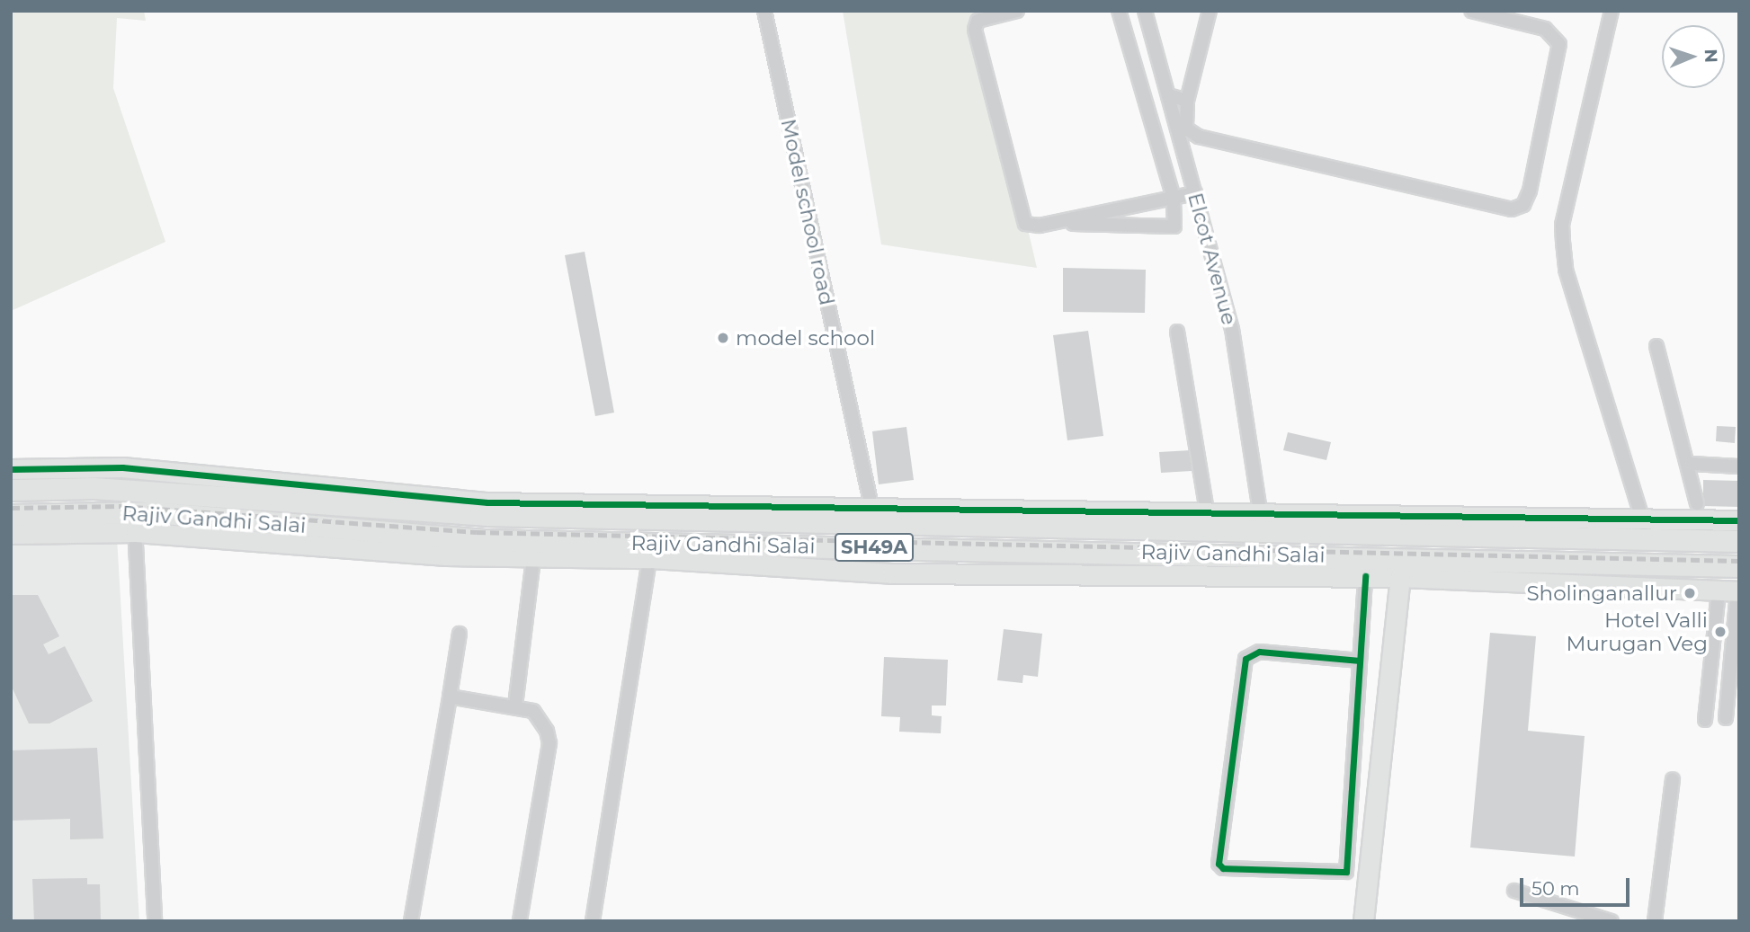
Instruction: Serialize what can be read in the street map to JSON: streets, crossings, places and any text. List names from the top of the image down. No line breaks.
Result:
{"streets":{"main road":["Rajiv Gandhi Salai","SH49A"],"street":["Model school road","Elcot Avenue"]},"crossings":[["Model school road","Rajiv Gandhi Salai"]],"places":["model school","Sholinganallur","Hotel Valli Murugan Veg"],"scale_bar":"50 m","north":"right"}
